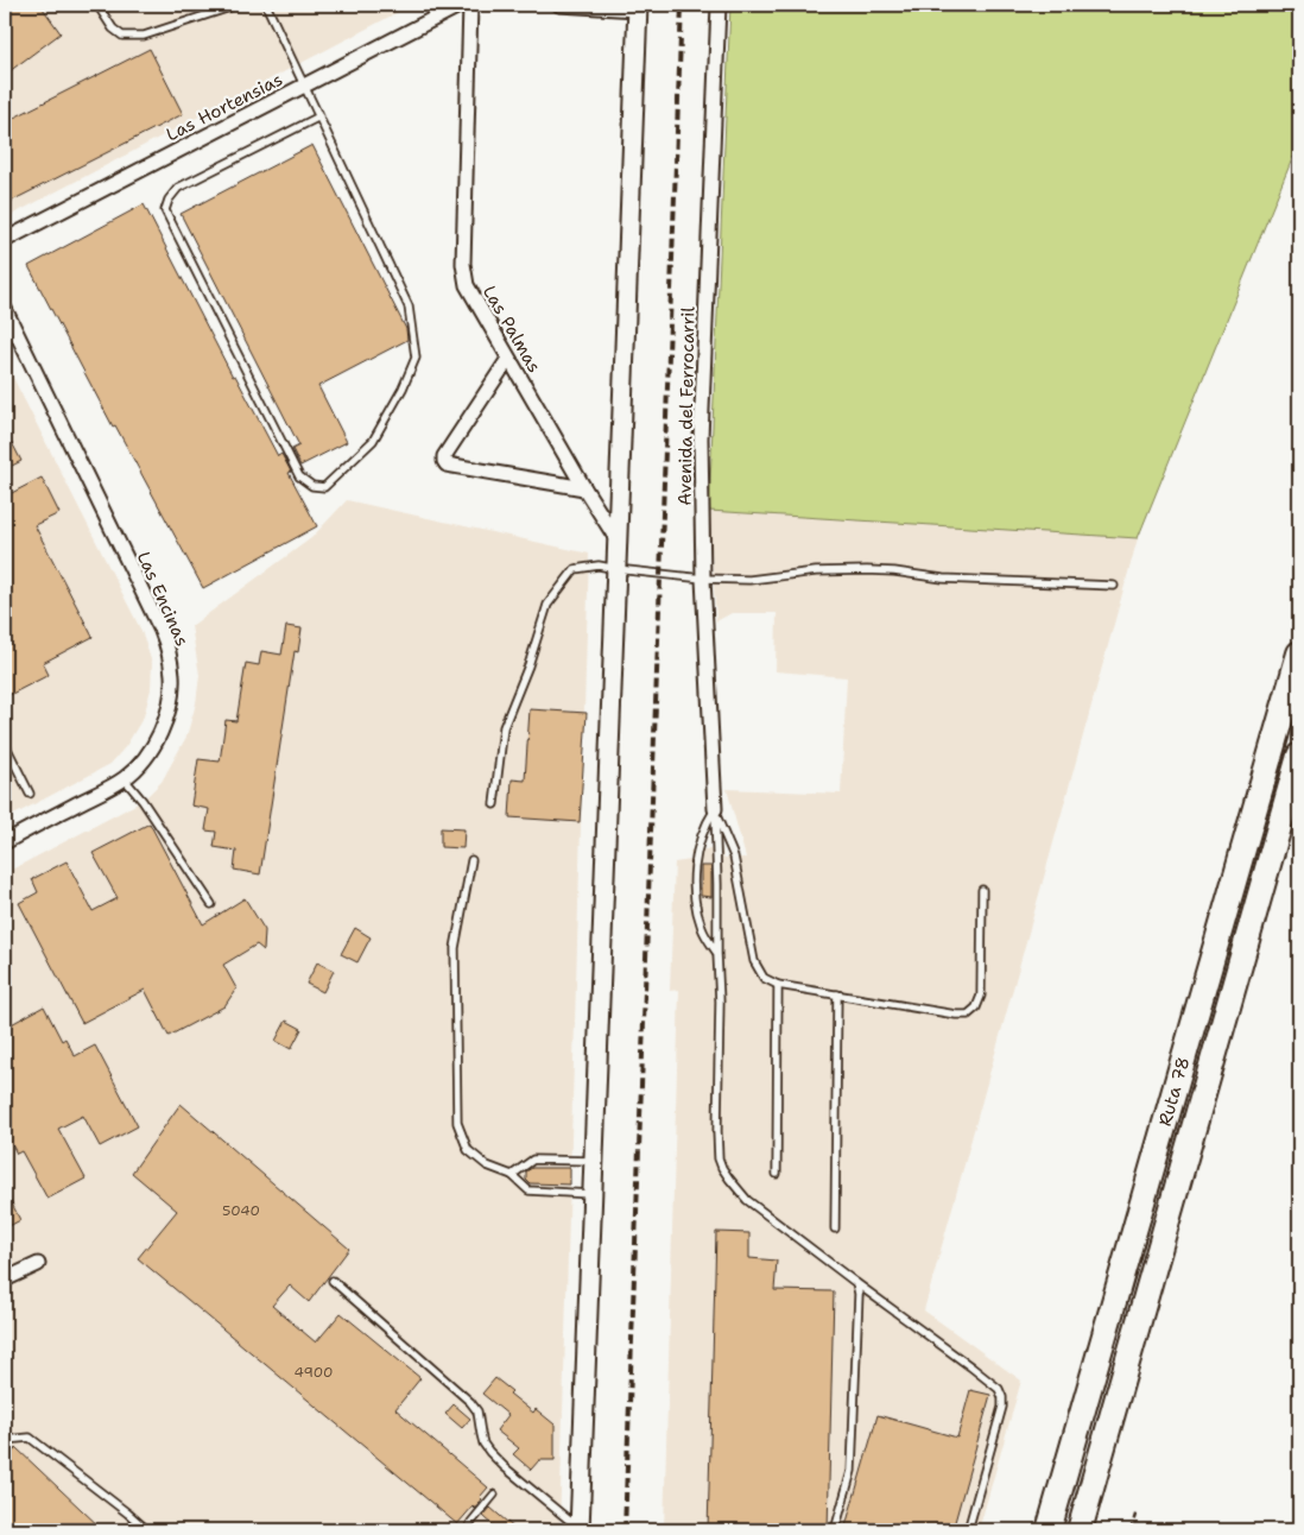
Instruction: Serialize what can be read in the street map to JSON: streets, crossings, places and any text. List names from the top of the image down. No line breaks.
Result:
{"streets":{"highway":["Ruta 78"],"street":["Las Hortensias","Las Palmas","Avenida del Ferrocarril","Las Encinas"]},"house_numbers":["5040","4900"]}
